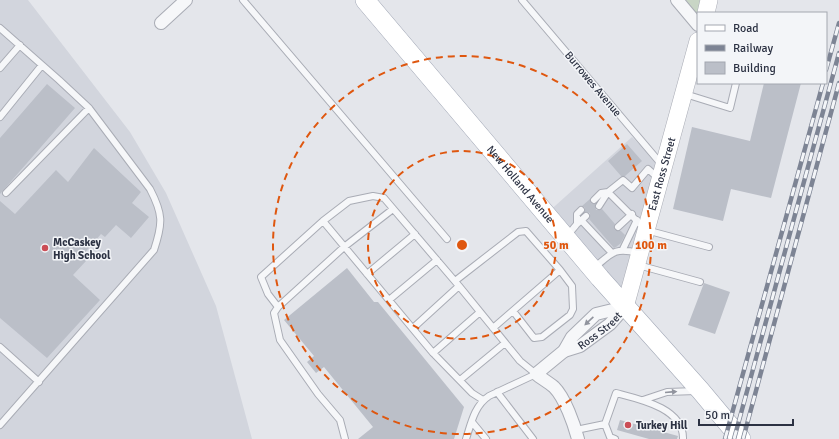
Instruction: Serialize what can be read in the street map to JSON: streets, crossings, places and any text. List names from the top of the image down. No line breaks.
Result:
{"streets":{"main road":["New Holland Avenue"],"street":["East Ross Street","Ross Street"],"lane":["Burrowes Avenue"]},"crossings":[["Burrowes Avenue","East Ross Street"],["East Ross Street","New Holland Avenue"],["East Ross Street","Ross Street"],["New Holland Avenue","Ross Street"]],"places":["McCaskey High School","Turkey Hill"],"legend":["Road","Railway","Building"],"scale_bar":"50 m","rings":["50 m","100 m"]}
